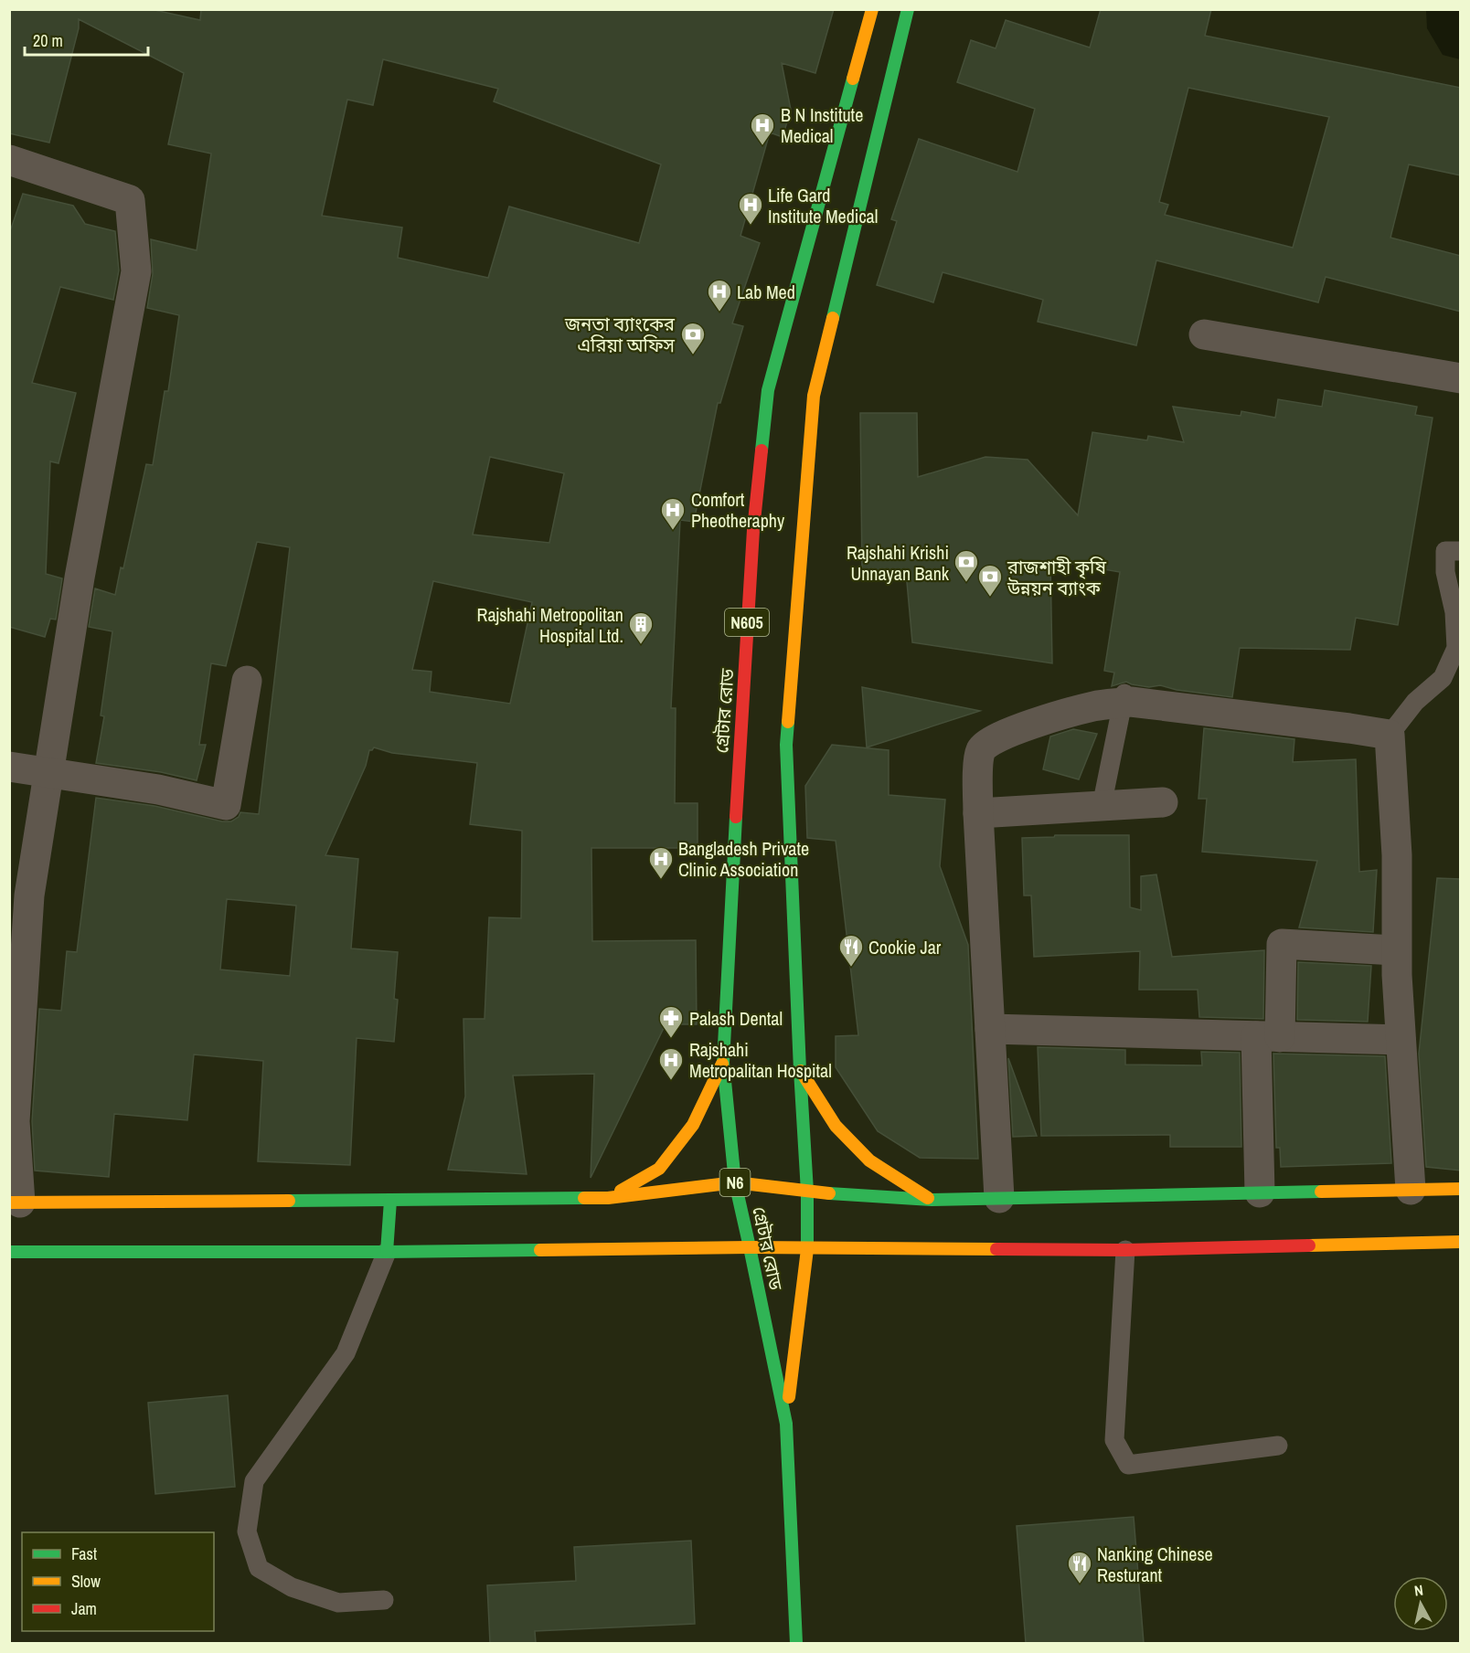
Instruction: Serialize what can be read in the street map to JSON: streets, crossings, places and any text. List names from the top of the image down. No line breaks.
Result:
{"streets":{"main road":["N605","গ্রেটার রোড","N6"]},"crossings":[["গ্রেটার রোড","N6"]],"places":{"hospital":["B N Institute Medical","Life Gard Institute Medical","Lab Med","Comfort Pheotheraphy","Bangladesh Private Clinic Association","Rajshahi Metropalitan Hospital"],"bank":["জনতা ব্যাংকের এরিয়া অফিস","Rajshahi Krishi Unnayan Bank","রাজশাহী কৃষি উন্নয়ন ব্যাংক"],"building":["Rajshahi Metropolitan Hospital Ltd."],"restaurant":["Cookie Jar","Nanking Chinese Resturant"],"pharmacy":["Palash Dental"]},"legend":["Fast","Slow","Jam"],"scale_bar":"20 m","north":"top"}
